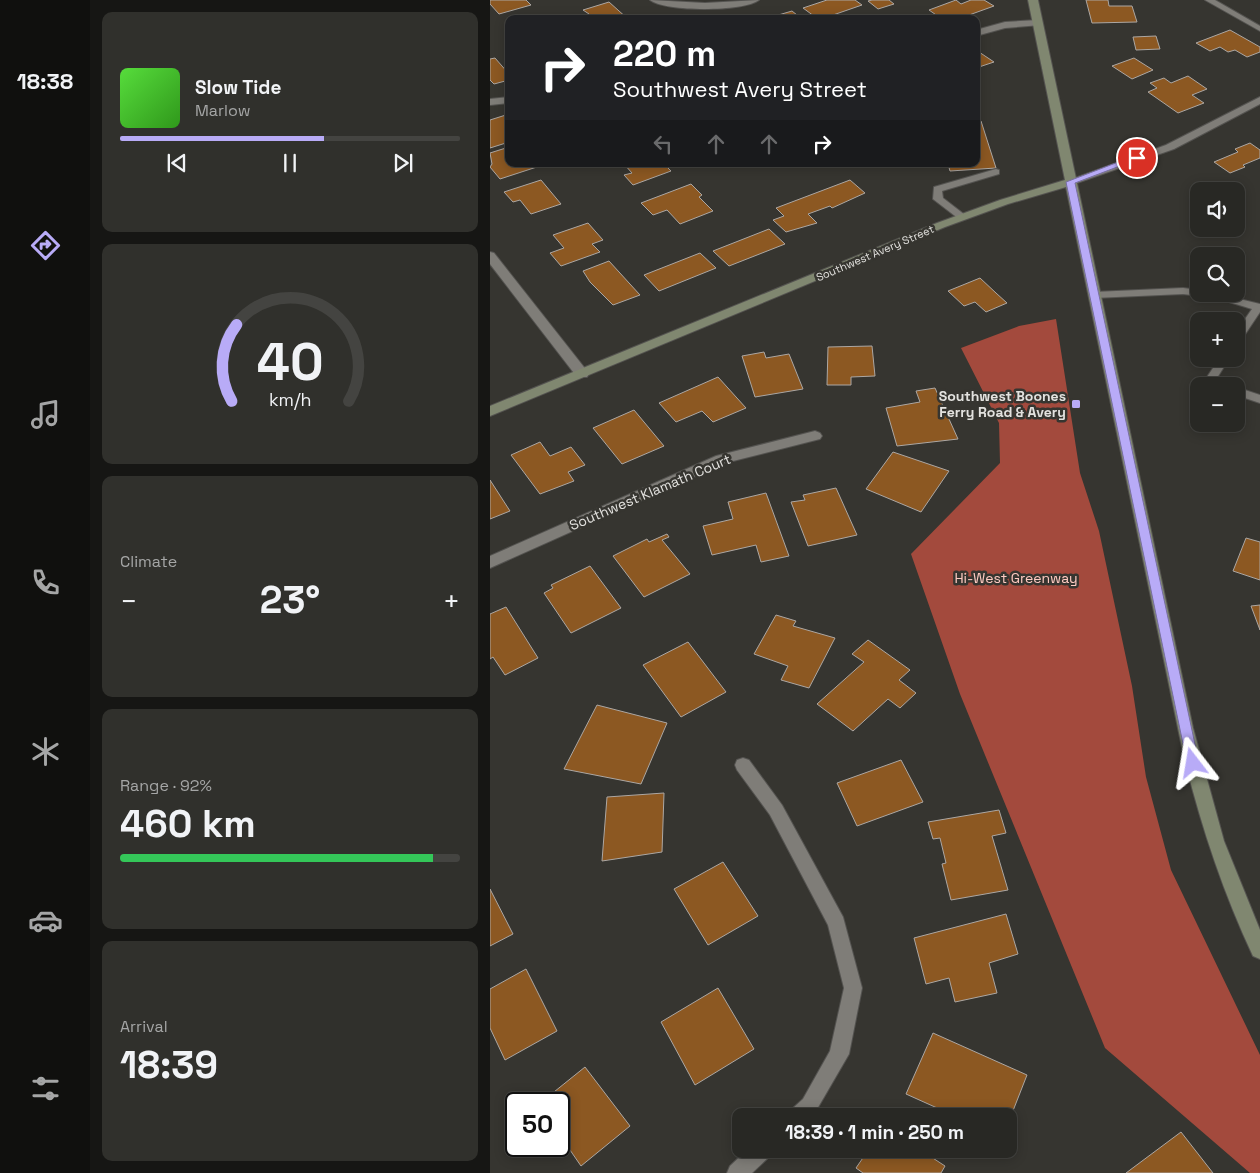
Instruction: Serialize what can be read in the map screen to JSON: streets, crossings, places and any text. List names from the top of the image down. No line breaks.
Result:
{"streets":{"main road":["Southwest Avery Street"],"street":["Southwest Klamath Court"]},"parks":["Hi-West Greenway"],"places":{"transit":["Southwest Boones Ferry Road & Avery"]},"page":{"tabs":"18:38","turn":["220 m","Southwest Avery Street"],"song":["Slow Tide","Marlow"],"map_buttons":["+","−"],"tile":["Climate",["Range · 92%","460 km"],["Arrival","18:39"]],"heat":["−","23°","+"],"limit":"50","trip":"18:39 · 1 min · 250 m","gauge":["40","km/h"]}}
